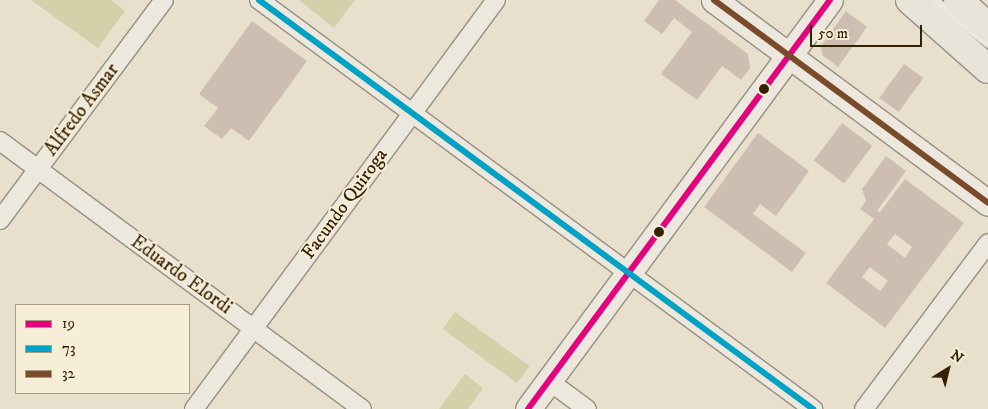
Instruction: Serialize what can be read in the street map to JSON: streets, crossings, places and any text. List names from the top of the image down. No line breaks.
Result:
{"streets":{"street":["Alfredo Asmar","Facundo Quiroga","Eduardo Elordi"]},"crossings":[["Alfredo Asmar","Eduardo Elordi"],["Facundo Quiroga","Eduardo Elordi"]],"lines":["transit line 19","transit line 73","transit line 32"],"legend":["19","73","32"],"scale_bar":"50 m","north":"top right"}
